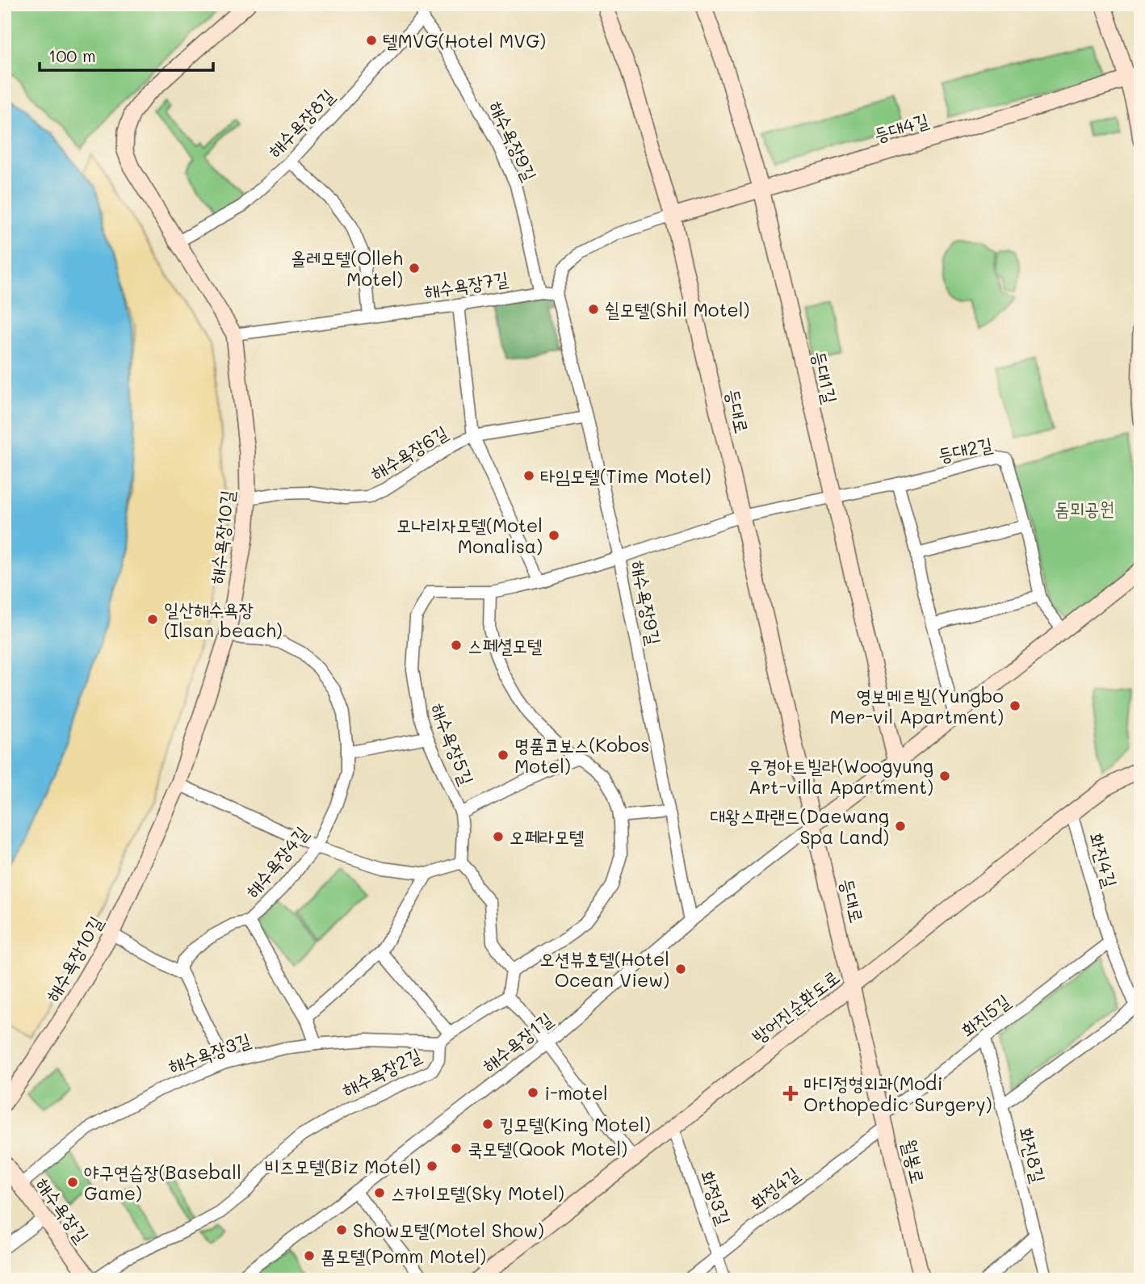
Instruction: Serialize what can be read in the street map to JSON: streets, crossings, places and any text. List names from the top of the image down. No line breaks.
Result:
{"streets":{"street":["해수욕장8길","등대4길","해수욕장9길","해수욕장7길","등대1길","등대로","등대2길","해수욕장6길","해수욕장10길","해수욕장5길","화진4길","해수욕장4길","방어진순환도로","화진5길","해수욕장1길","해수욕장3길","해수욕장2길","화진8길","월봉로","화정4길","화정3길","해수욕장길"]},"crossings":[["해수욕장8길","해수욕장9길"],["해수욕장8길","해수욕장10길"],["등대4길","등대1길"],["등대4길","등대로"],["해수욕장9길","해수욕장7길"],["해수욕장9길","해수욕장6길"],["해수욕장9길","해수욕장5길"],["해수욕장9길","해수욕장1길"],["해수욕장7길","해수욕장10길"],["등대1길","등대2길"],["등대로","등대2길"],["등대로","해수욕장5길"],["등대로","방어진순환도로"],["등대로","해수욕장1길"],["등대로","월봉로"],["등대2길","해수욕장5길"],["해수욕장6길","해수욕장10길"],["해수욕장10길","해수욕장4길"],["화진4길","방어진순환도로"],["화진4길","화진5길"],["방어진순환도로","월봉로"],["방어진순환도로","화정3길"],["화진5길","화진8길"],["화진5길","월봉로"],["화진5길","화정4길"],["해수욕장3길","해수욕장2길"],["해수욕장3길","해수욕장길"],["해수욕장2길","해수욕장길"],["월봉로","화정4길"],["화정4길","화정3길"]],"parks":["돔뫼공원"],"places":{"other":["텔MVG(Hotel MVG)","올레모텔(Olleh Motel)","쉴모텔(Shil Motel)","타임모텔(Time Motel)","모나리자모텔(Motel Monalisa)","일산해수욕장 (Ilsan beach)","스페셜모텔","영보메르빌(Yungbo Mer-vil Apartment)","명품코보스(Kobos Motel)","우경아트빌라(Woogyung Art-villa Apartment)","대왕스파랜드(Daewang Spa Land)","오페라모텔","오션뷰호텔(Hotel Ocean View)","i-motel","킹모텔(King Motel)","쿡모텔(Qook Motel)","비즈모텔(Biz Motel)","야구연습장(Baseball Game)","스카이모텔(Sky Motel)","Show모텔(Motel Show)","폼모텔(Pomm Motel)"],"health":["마디정형외과(Modi Orthopedic Surgery)"]},"scale_bar":"100 m"}
